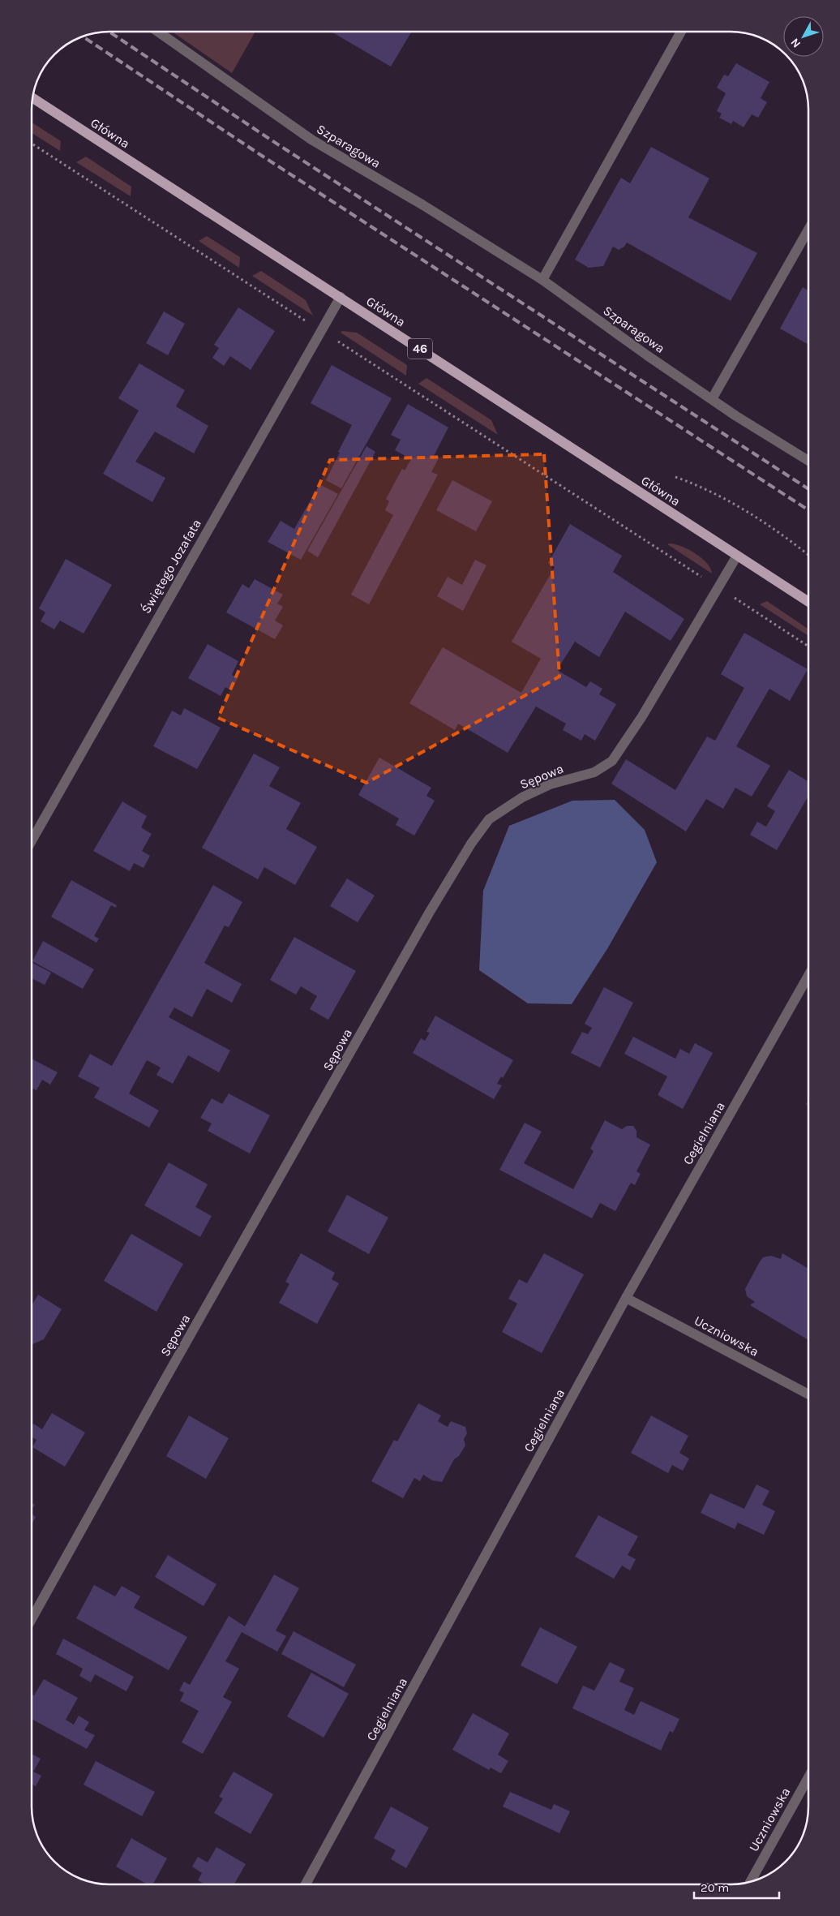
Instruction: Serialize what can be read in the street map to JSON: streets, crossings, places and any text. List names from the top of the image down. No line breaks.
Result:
{"streets":{"main road":["Główna","46"],"street":["Szparagowa","Świętego Jozafata","Sępowa","Cegielniana","Uczniowska"]},"crossings":[["Główna","Świętego Jozafata"],["Główna","Sępowa"],["Cegielniana","Uczniowska"]],"scale_bar":"20 m","north":"bottom left"}
